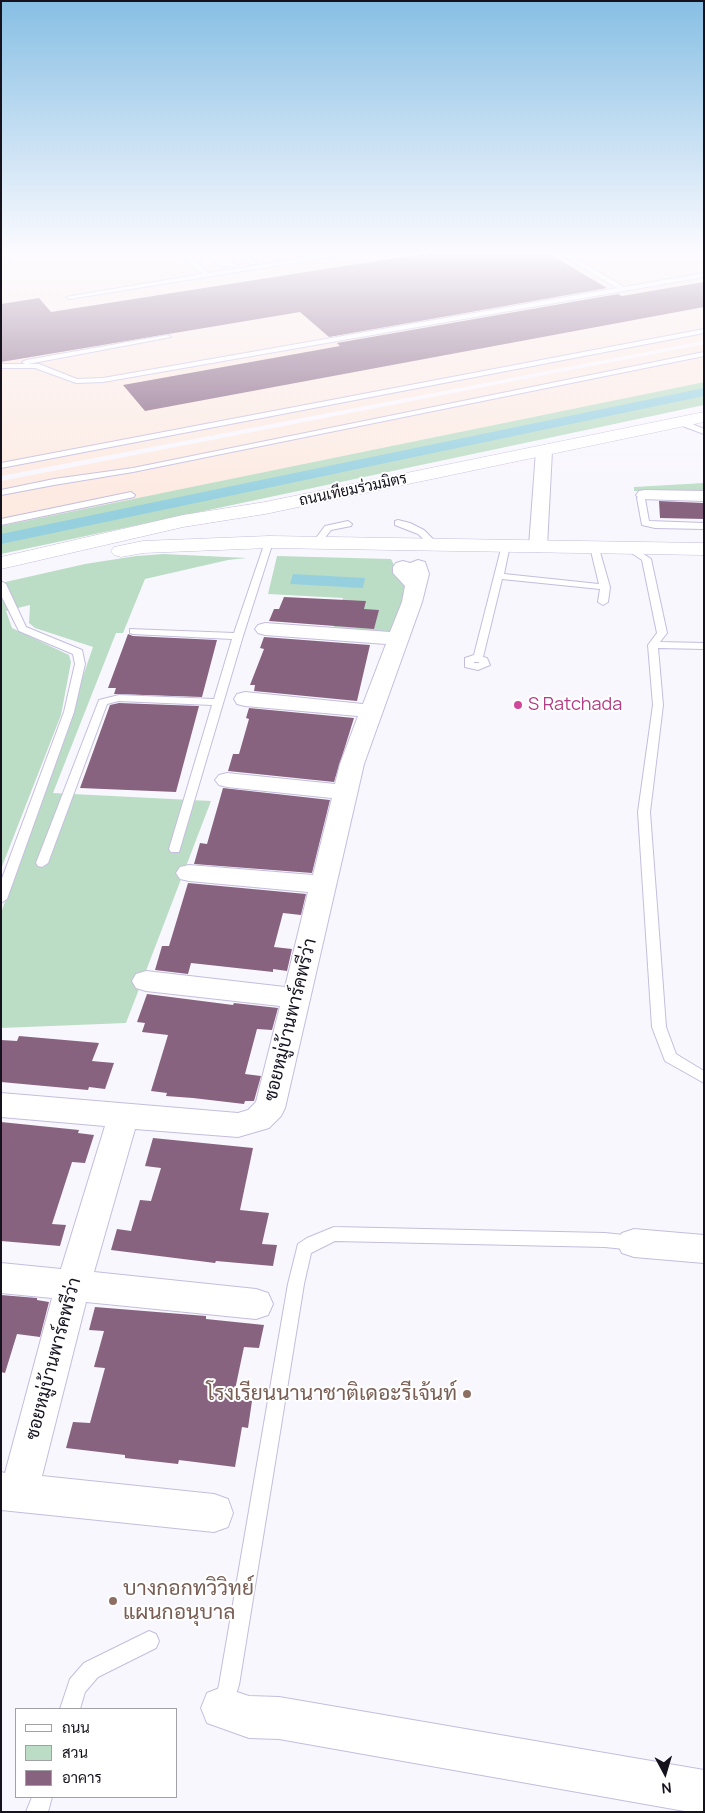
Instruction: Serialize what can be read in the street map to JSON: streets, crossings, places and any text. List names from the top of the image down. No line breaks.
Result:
{"streets":{"street":["ถนนเทียมร่วมมิตร","ซอยหมู่บ้านพาร์คพรีว่า"]},"places":["S Ratchada","โรงเรียนนานาชาติเดอะรีเจ้นท์","บางกอกทวิวิทย์ แผนกอนุบาล"],"legend":["ถนน","สวน","อาคาร"],"north":"bottom"}
